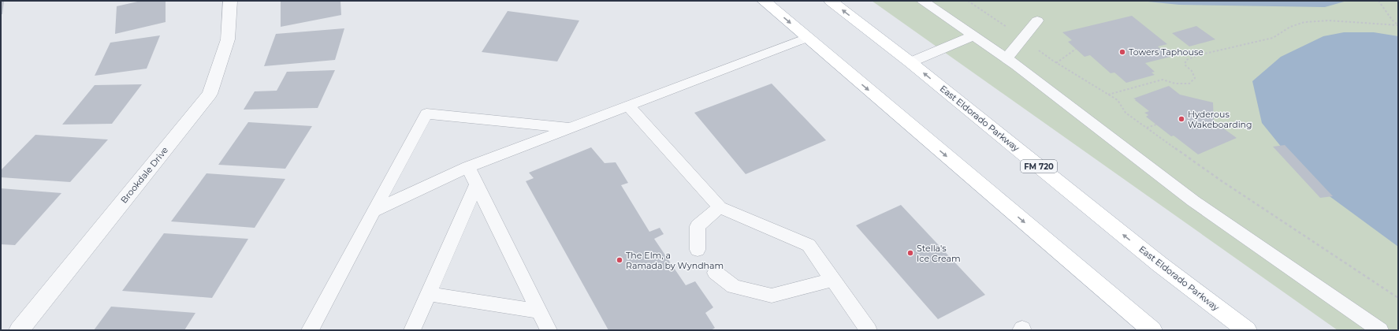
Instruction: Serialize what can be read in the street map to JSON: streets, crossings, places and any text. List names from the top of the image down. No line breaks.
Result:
{"streets":{"main road":["East Eldorado Parkway","FM 720"],"street":["Brookdale Drive"]},"places":["Towers Taphouse","Hyderous Wakeboarding","Stella's Ice Cream","The Elm, a Ramada by Wyndham"]}
